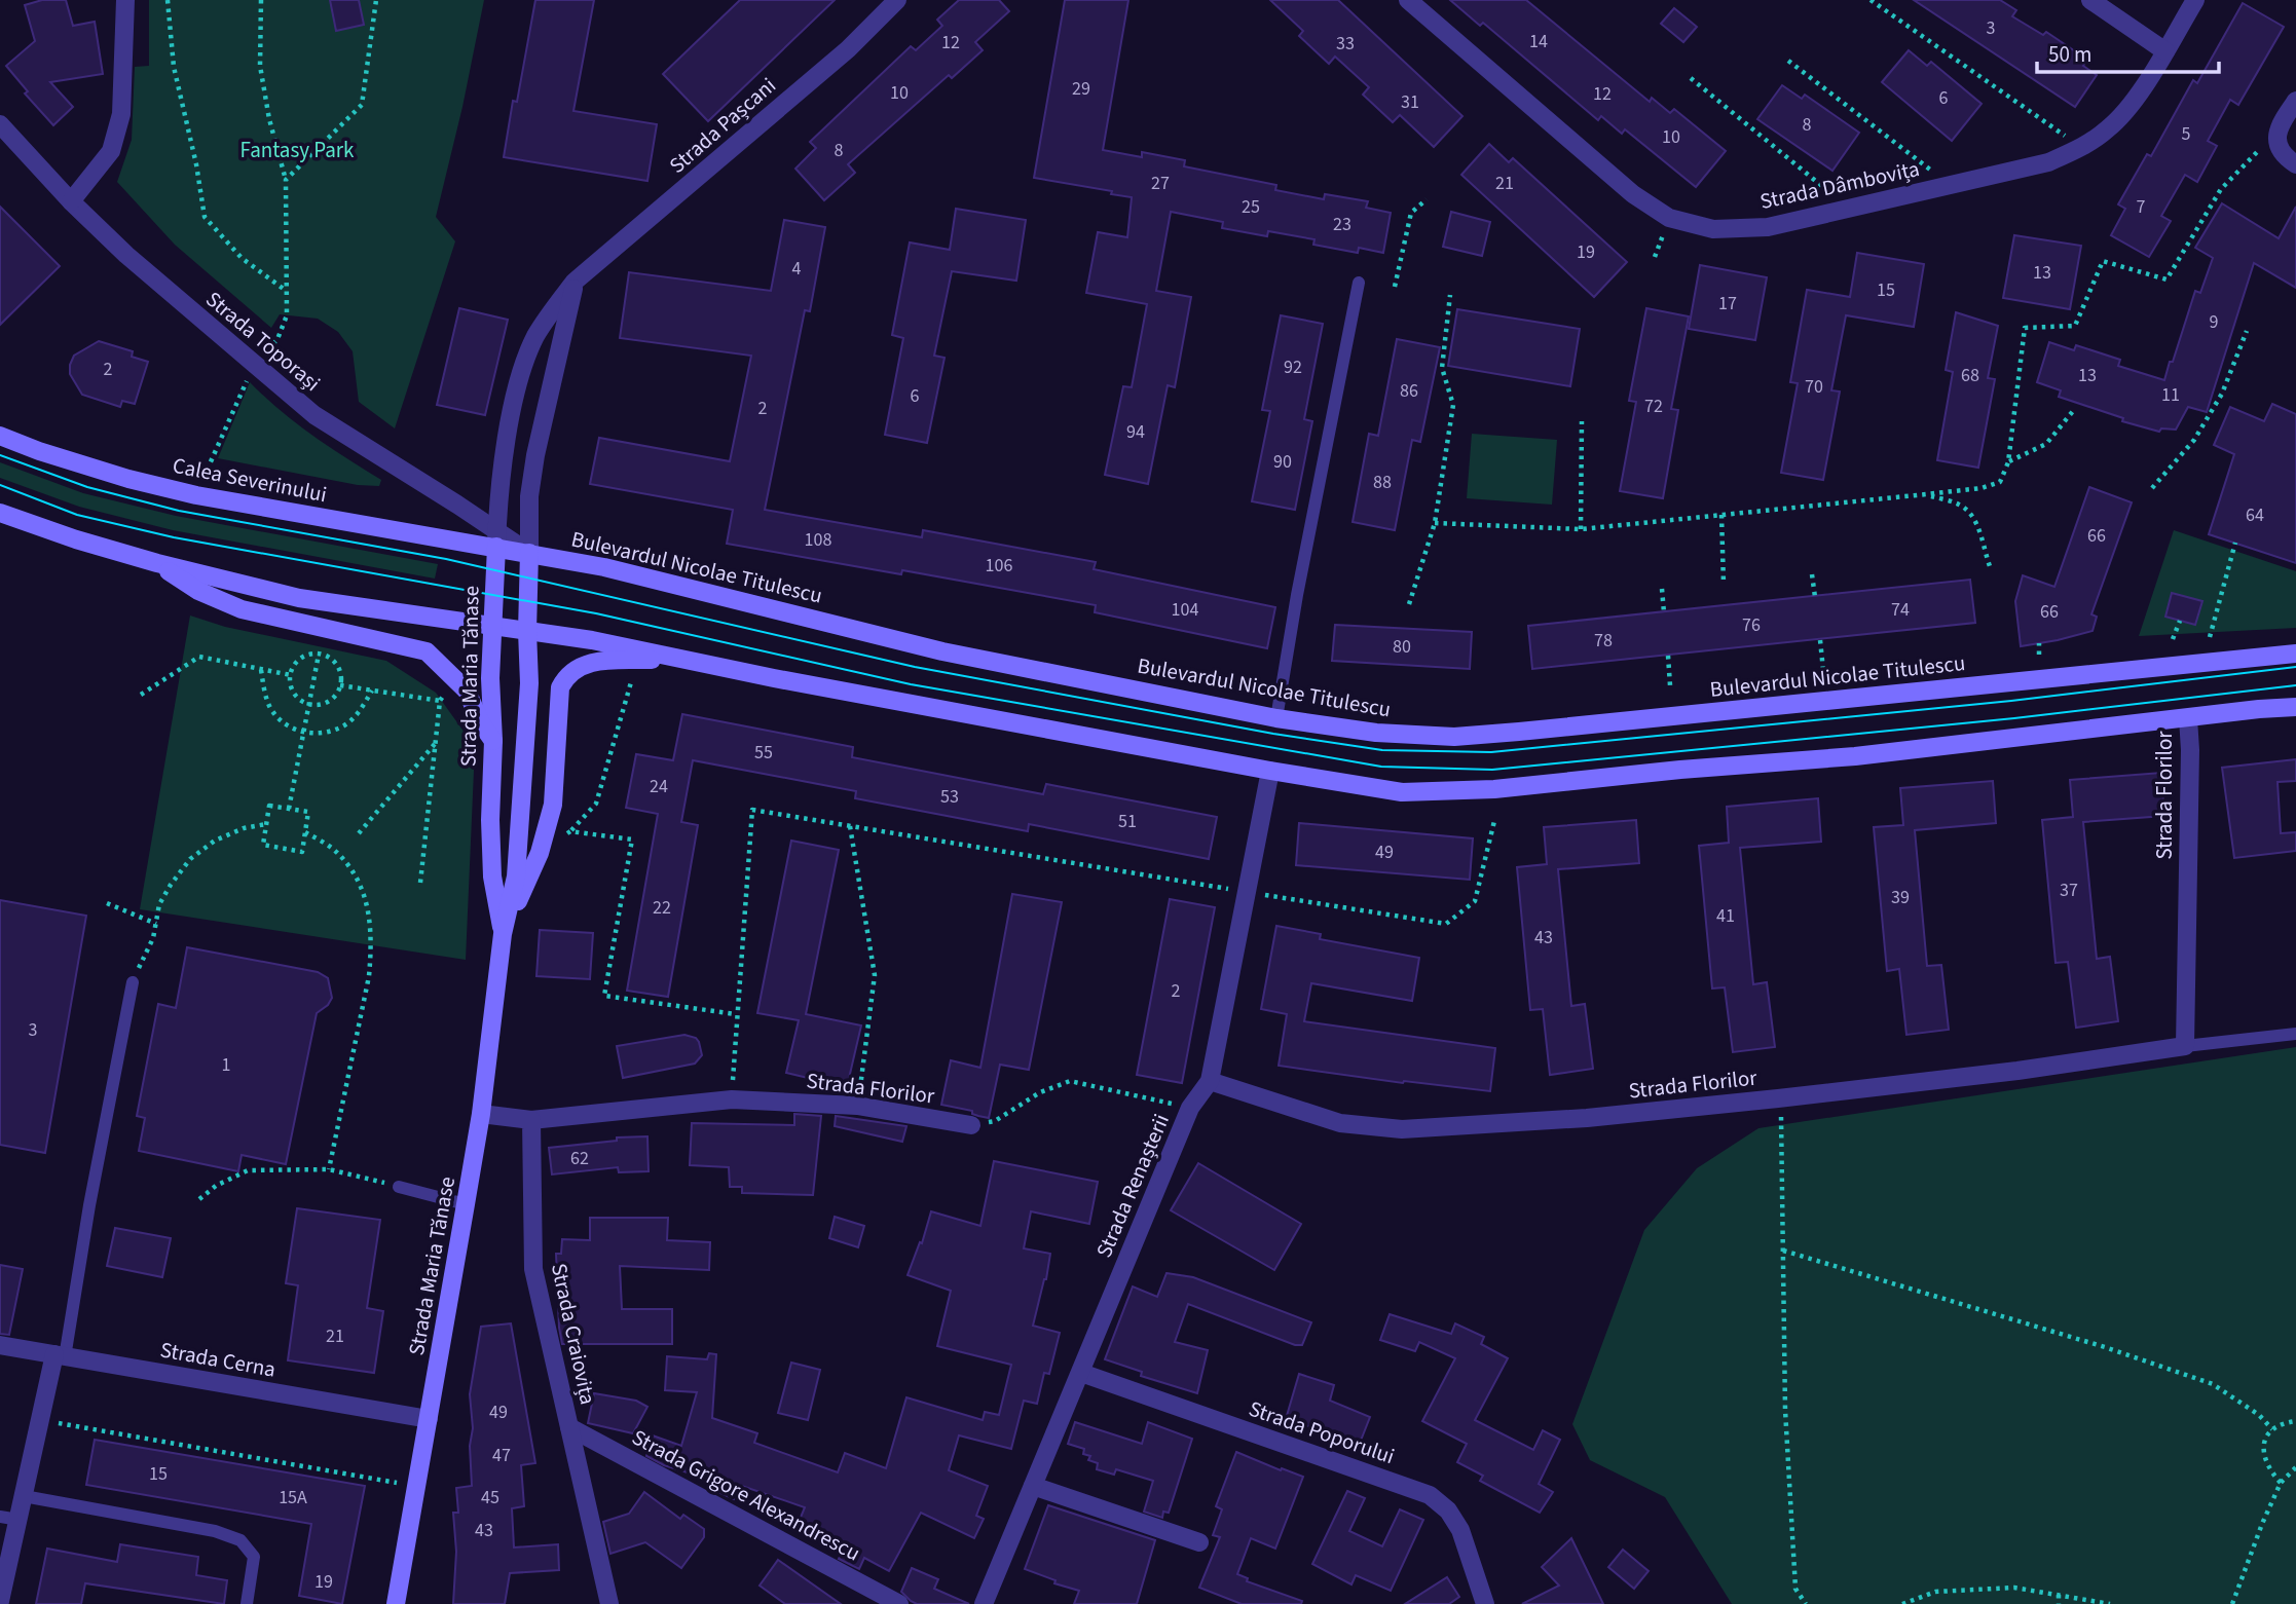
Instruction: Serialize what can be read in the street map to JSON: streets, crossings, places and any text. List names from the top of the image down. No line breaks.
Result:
{"streets":{"main road":["Calea Severinului","Bulevardul Nicolae Titulescu","Strada Maria Tănase"],"street":["Strada Pașcani","Strada Dâmbovița","Strada Toporași","Strada Florilor","Strada Renașterii","Strada Craiovița","Strada Cerna","Strada Poporului","Strada Grigore Alexandrescu"]},"crossings":[["Strada Pașcani","Strada Toporași"],["Strada Pașcani","Calea Severinului"],["Strada Pașcani","Bulevardul Nicolae Titulescu"],["Strada Pașcani","Strada Maria Tănase"],["Strada Toporași","Calea Severinului"],["Strada Toporași","Bulevardul Nicolae Titulescu"],["Strada Toporași","Strada Maria Tănase"],["Calea Severinului","Bulevardul Nicolae Titulescu"],["Calea Severinului","Strada Maria Tănase"],["Bulevardul Nicolae Titulescu","Strada Maria Tănase"],["Strada Maria Tănase","Strada Cerna"],["Strada Florilor","Strada Renașterii"],["Strada Florilor","Strada Craiovița"],["Strada Renașterii","Strada Poporului"],["Strada Craiovița","Strada Grigore Alexandrescu"]],"parks":["Fantasy Park"],"house_numbers":["3","14","12","33","29","10","12","6","31","8","5","10","8","27","21","25","7","23","19","4","13","15","17","9","92","2","68","13","70","86","11","6","72","2","94","90","88","64","66","108","106","104","74","66","76","78","80","55","24","53","51","49","37","39","22","41","43","2","3","1","62","21","49","47","15","15A","45","43","19"],"scale_bar":"50 m"}
